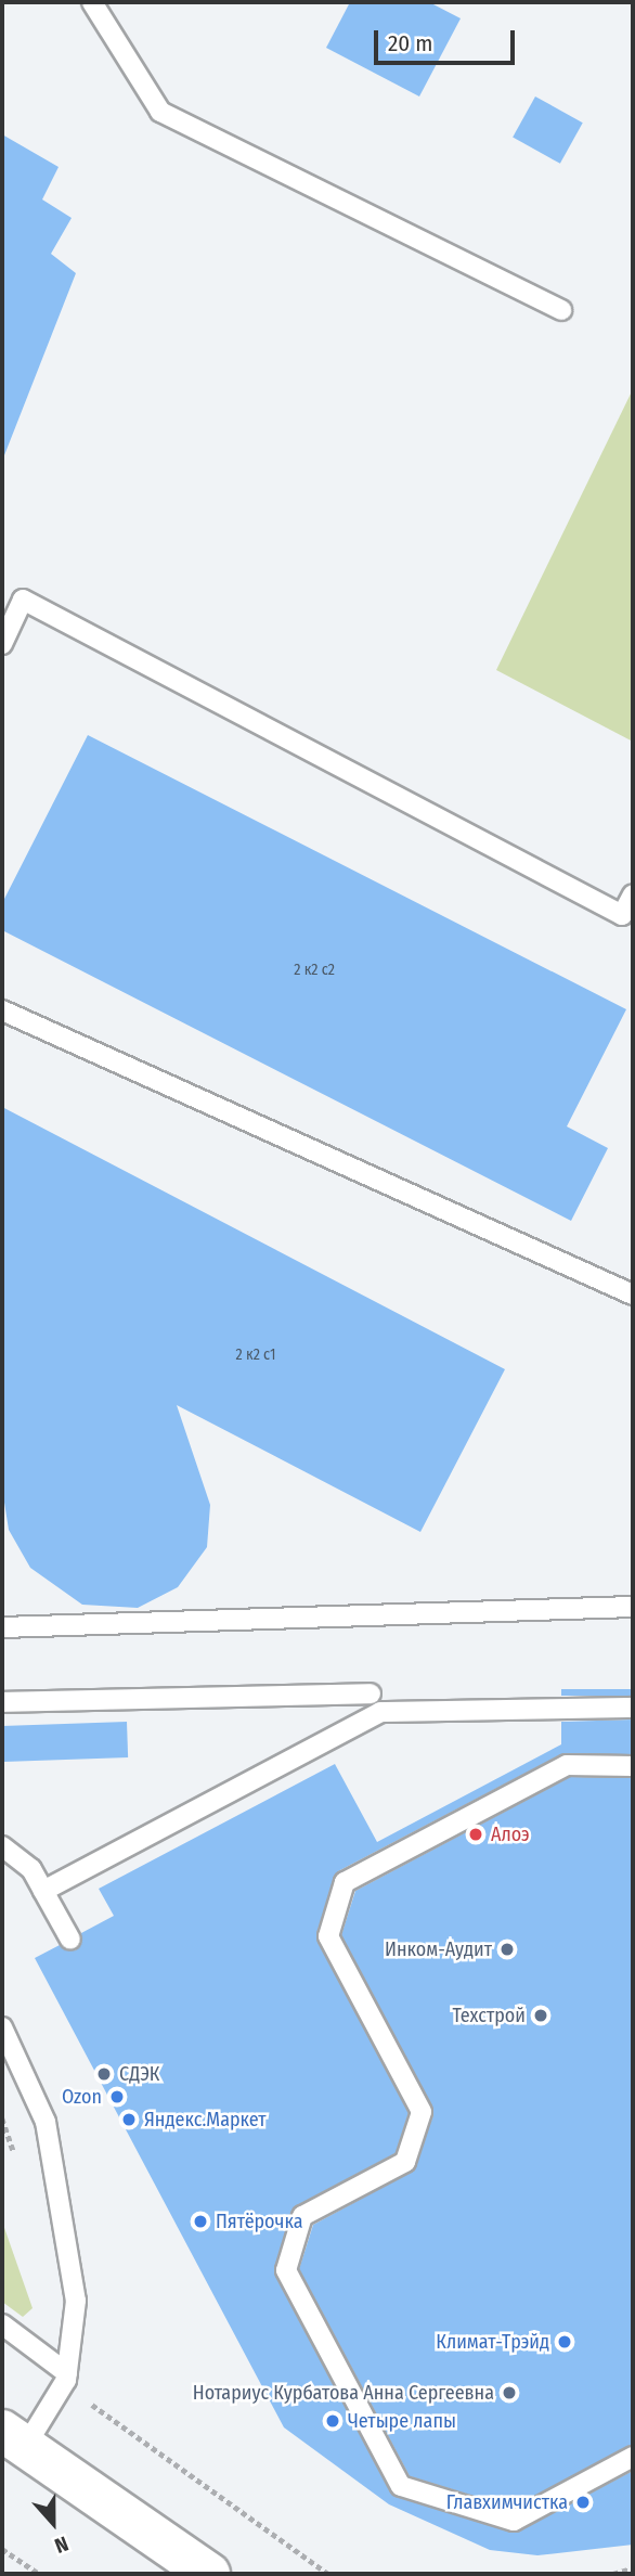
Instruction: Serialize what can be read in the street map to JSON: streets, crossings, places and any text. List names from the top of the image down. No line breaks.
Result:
{"places":["Алоэ","Инком-Аудит","Техстрой","СДЭК","Ozon","Яндекс.Маркет","Пятёрочка","Климат-Трэйд","Нотариус Курбатова Анна Сергеевна","Четыре лапы","Главхимчистка"],"house_numbers":["2 к2 с2","2 к2 с1"],"scale_bar":"20 m","north":"bottom"}
